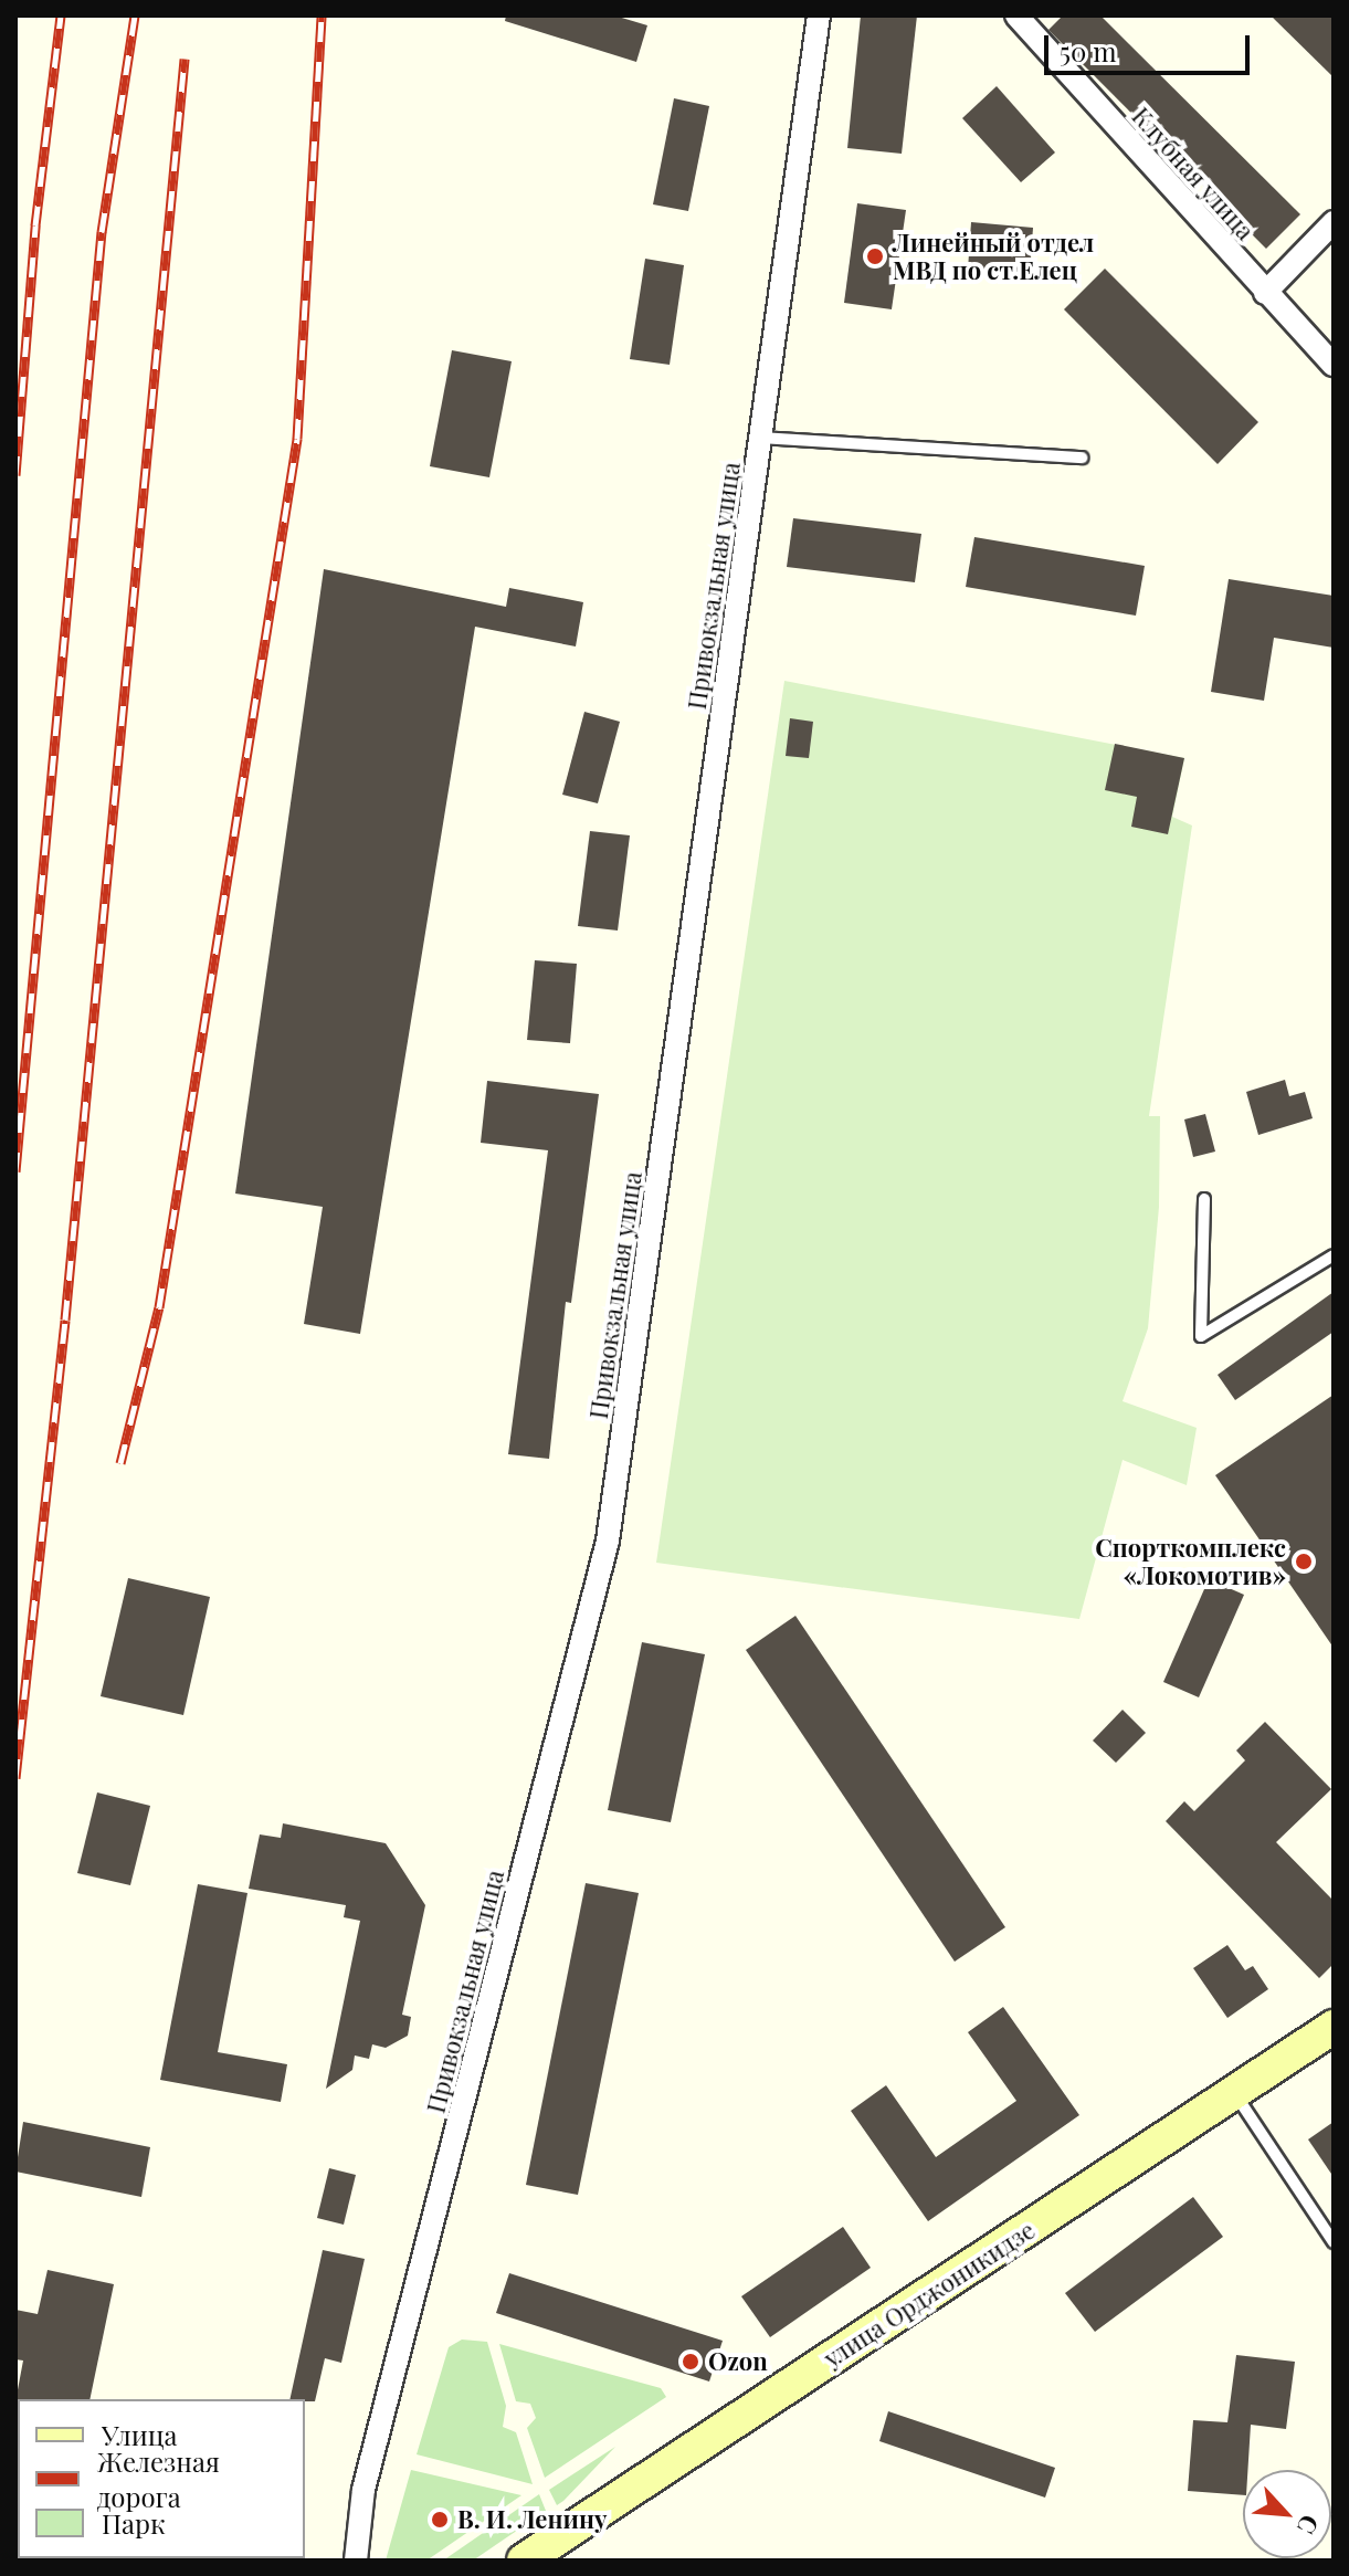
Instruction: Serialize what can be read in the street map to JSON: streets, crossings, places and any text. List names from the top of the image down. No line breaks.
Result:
{"streets":{"street":["Клубная улица","Привокзальная улица","улица Орджоникидзе"]},"places":["Линейный отдел МВД по ст.Елец","Спорткомплекс «Локомотив»","Ozon","В. И. Ленину"],"legend":["Улица","Железная дорога","Парк"],"scale_bar":"50 m","north":"bottom right"}
